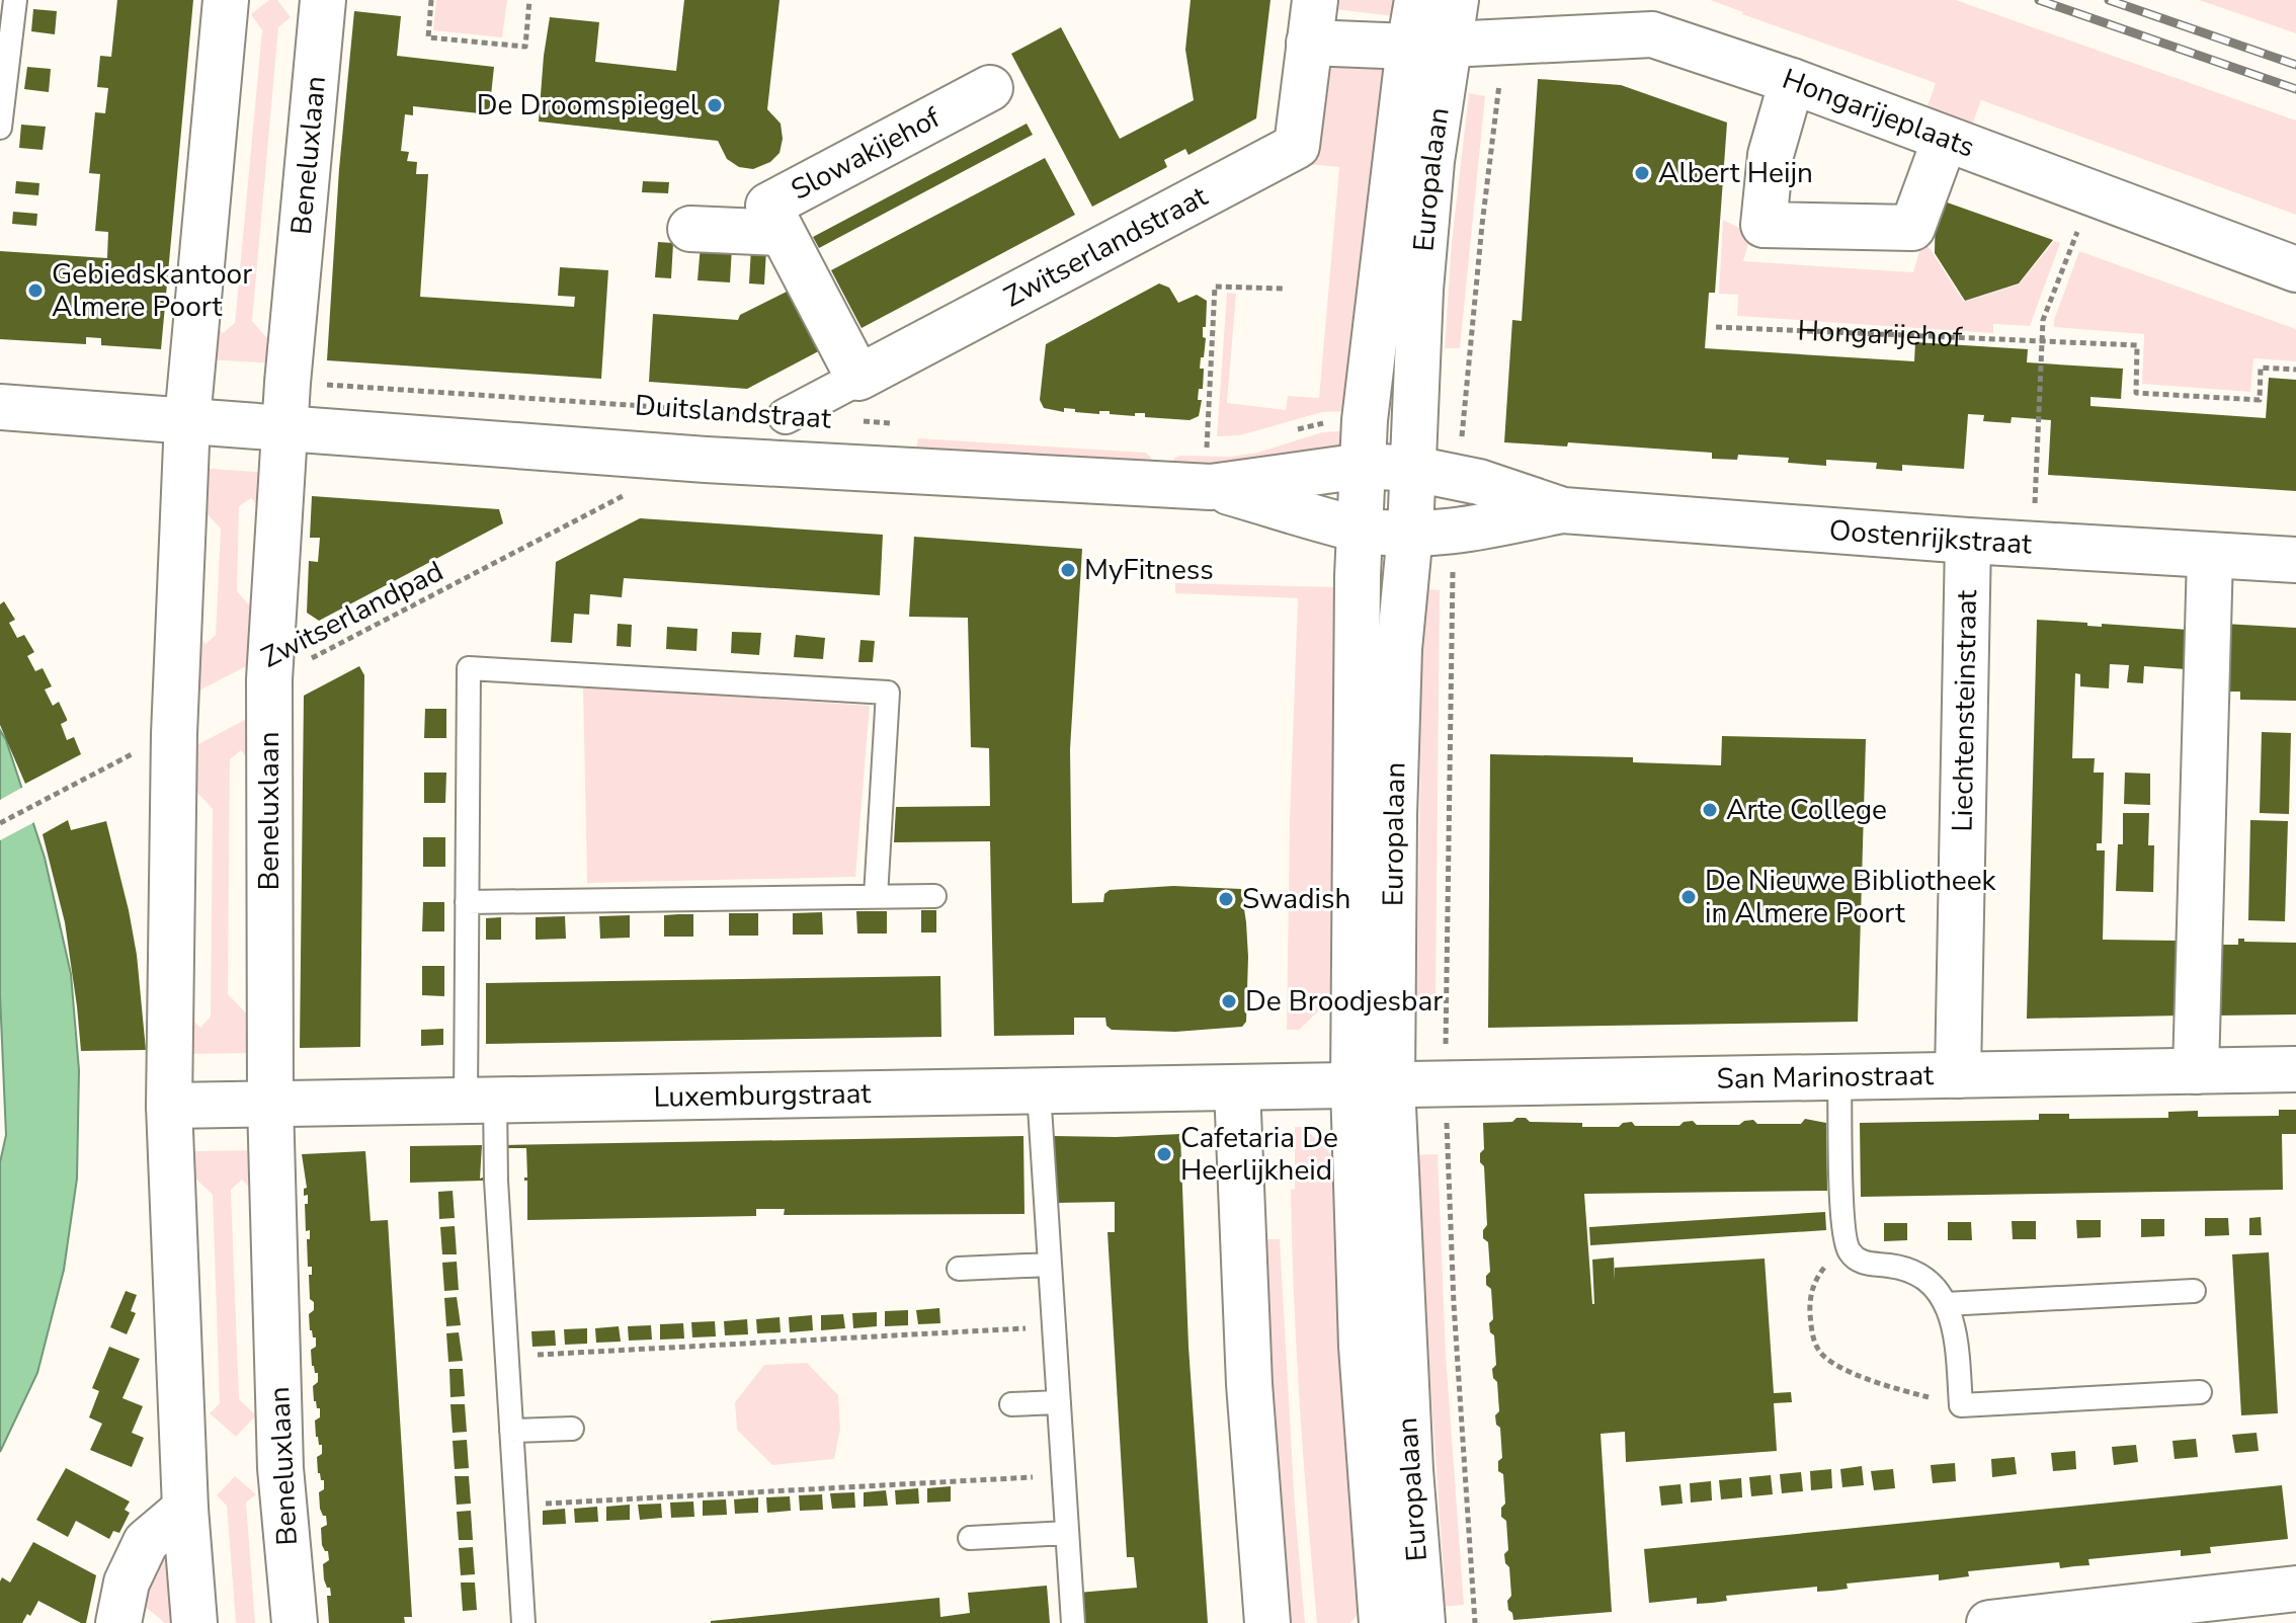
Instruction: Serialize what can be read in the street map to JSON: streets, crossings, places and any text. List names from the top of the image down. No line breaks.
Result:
{"streets":{"street":["Hongarijeplaats","Slowakijehof","Beneluxlaan","Europalaan","Zwitserlandstraat","Duitslandstraat","Oostenrijkstraat","Liechtensteinstraat","San Marinostraat","Luxemburgstraat"],"path":["Hongarijehof","Zwitserlandpad"]},"crossings":[["Hongarijeplaats","Europalaan"],["Slowakijehof","Zwitserlandstraat"],["Beneluxlaan","Duitslandstraat"],["Beneluxlaan","Zwitserlandpad"],["Beneluxlaan","Luxemburgstraat"],["Europalaan","Duitslandstraat"],["Europalaan","Oostenrijkstraat"],["Europalaan","San Marinostraat"],["Europalaan","Luxemburgstraat"],["Zwitserlandstraat","Duitslandstraat"],["Duitslandstraat","Oostenrijkstraat"],["Duitslandstraat","Zwitserlandpad"],["Oostenrijkstraat","Liechtensteinstraat"],["Liechtensteinstraat","San Marinostraat"],["San Marinostraat","Luxemburgstraat"]],"places":["De Droomspiegel","Albert Heijn","Gebiedskantoor Almere Poort","MyFitness","Arte College","De Nieuwe Bibliotheek in Almere Poort","Swadish","De Broodjesbar","Cafetaria De Heerlijkheid"]}
